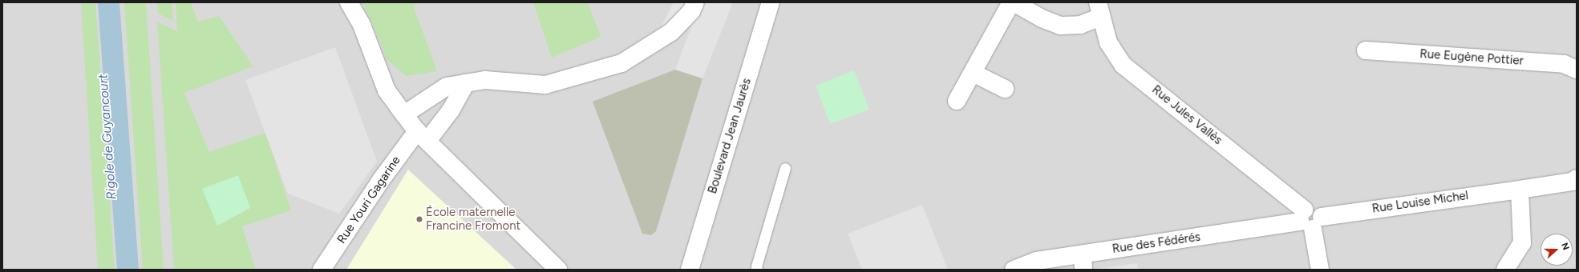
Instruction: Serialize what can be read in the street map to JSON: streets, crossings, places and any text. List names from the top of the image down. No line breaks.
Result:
{"streets":{"street":["Rue Eugène Pottier","Rue Jules Vallès","Boulevard Jean Jaurès","Rue Youri Gagarine","Rue Louise Michel","Rue des Fédérés"]},"crossings":[["Rue Jules Vallès","Rue Louise Michel"],["Rue Jules Vallès","Rue des Fédérés"],["Rue Louise Michel","Rue des Fédérés"]],"water":["Rigole de Guyancourt"],"places":["École maternelle Francine Fromont"],"north":"right"}
